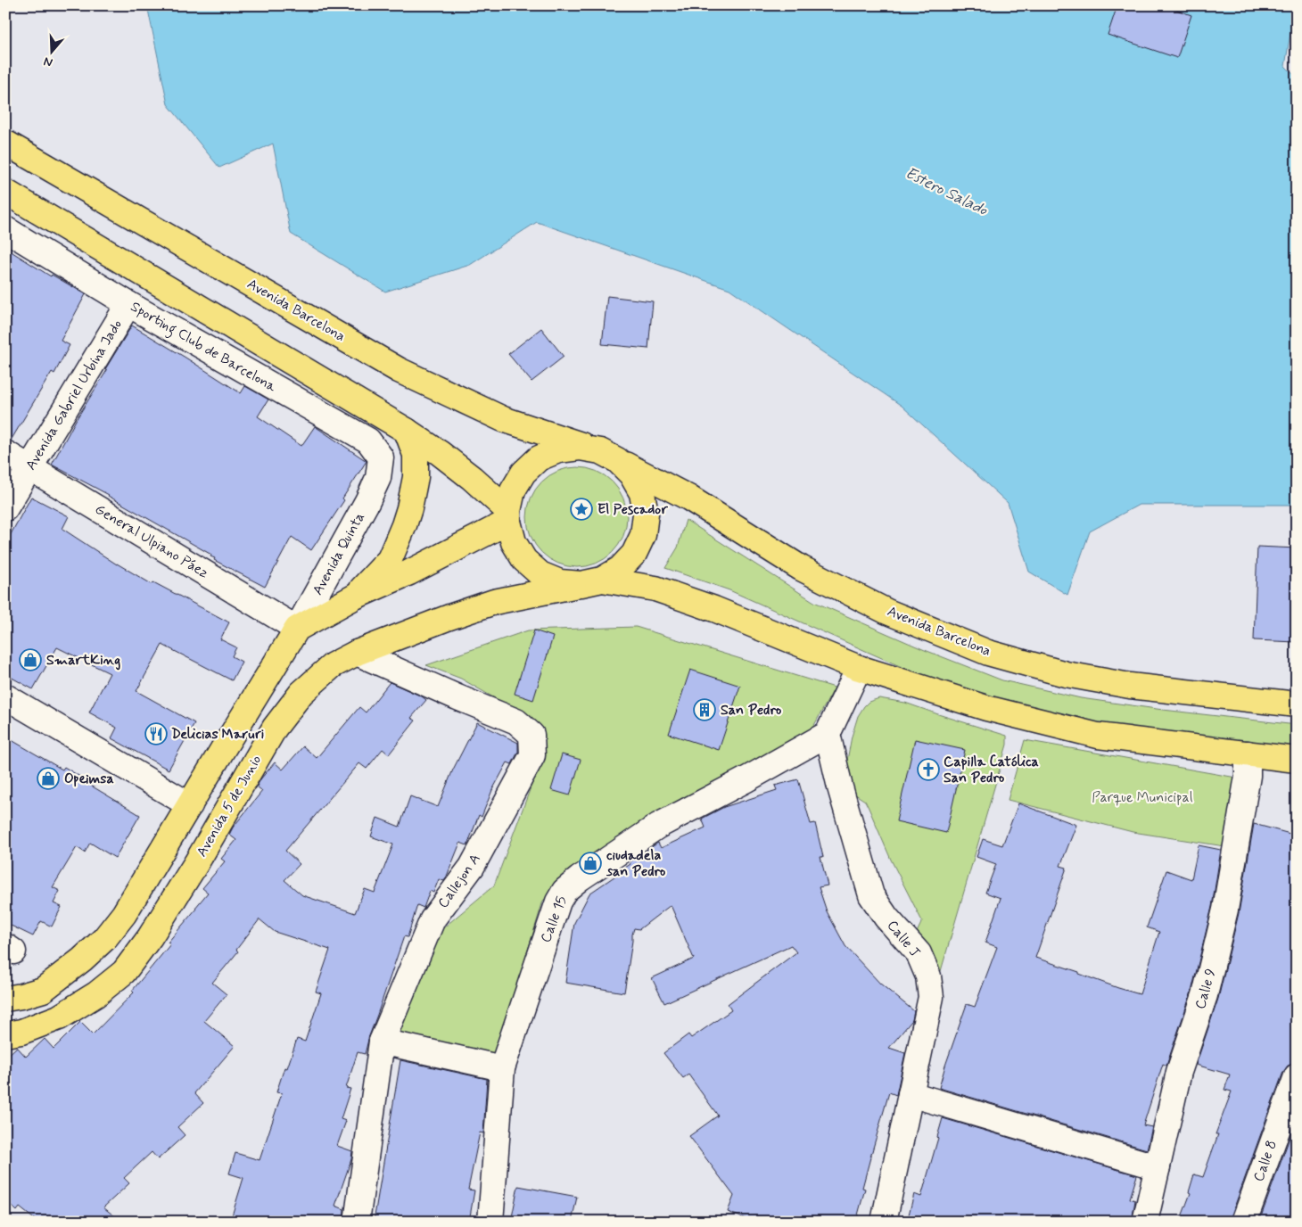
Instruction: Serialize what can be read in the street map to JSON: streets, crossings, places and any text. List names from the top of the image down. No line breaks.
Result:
{"streets":{"main road":["Avenida Barcelona","Avenida 5 de Junio"],"street":["Sporting Club de Barcelona","Avenida Gabriel Urbina Jado","General Ulpiano Páez","Avenida Quinta","Callejon A","Calle 15","Calle J","Calle 9","Calle 8"]},"crossings":[["Avenida Barcelona","Avenida 5 de Junio"],["Sporting Club de Barcelona","Avenida Gabriel Urbina Jado"],["Sporting Club de Barcelona","Avenida Quinta"],["Avenida Gabriel Urbina Jado","General Ulpiano Páez"],["General Ulpiano Páez","Avenida Quinta"],["Avenida 5 de Junio","Callejon A"],["Calle 15","Calle J"]],"water":["Estero Salado"],"parks":["Parque Municipal"],"places":{"place":["El Pescador"],"shop":["SmartKing","Opeimsa","ciudadela san Pedro"],"building":["San Pedro"],"restaurant":["Delicias Maruri"],"church":["Capilla Católica San Pedro"]},"north":"bottom"}
